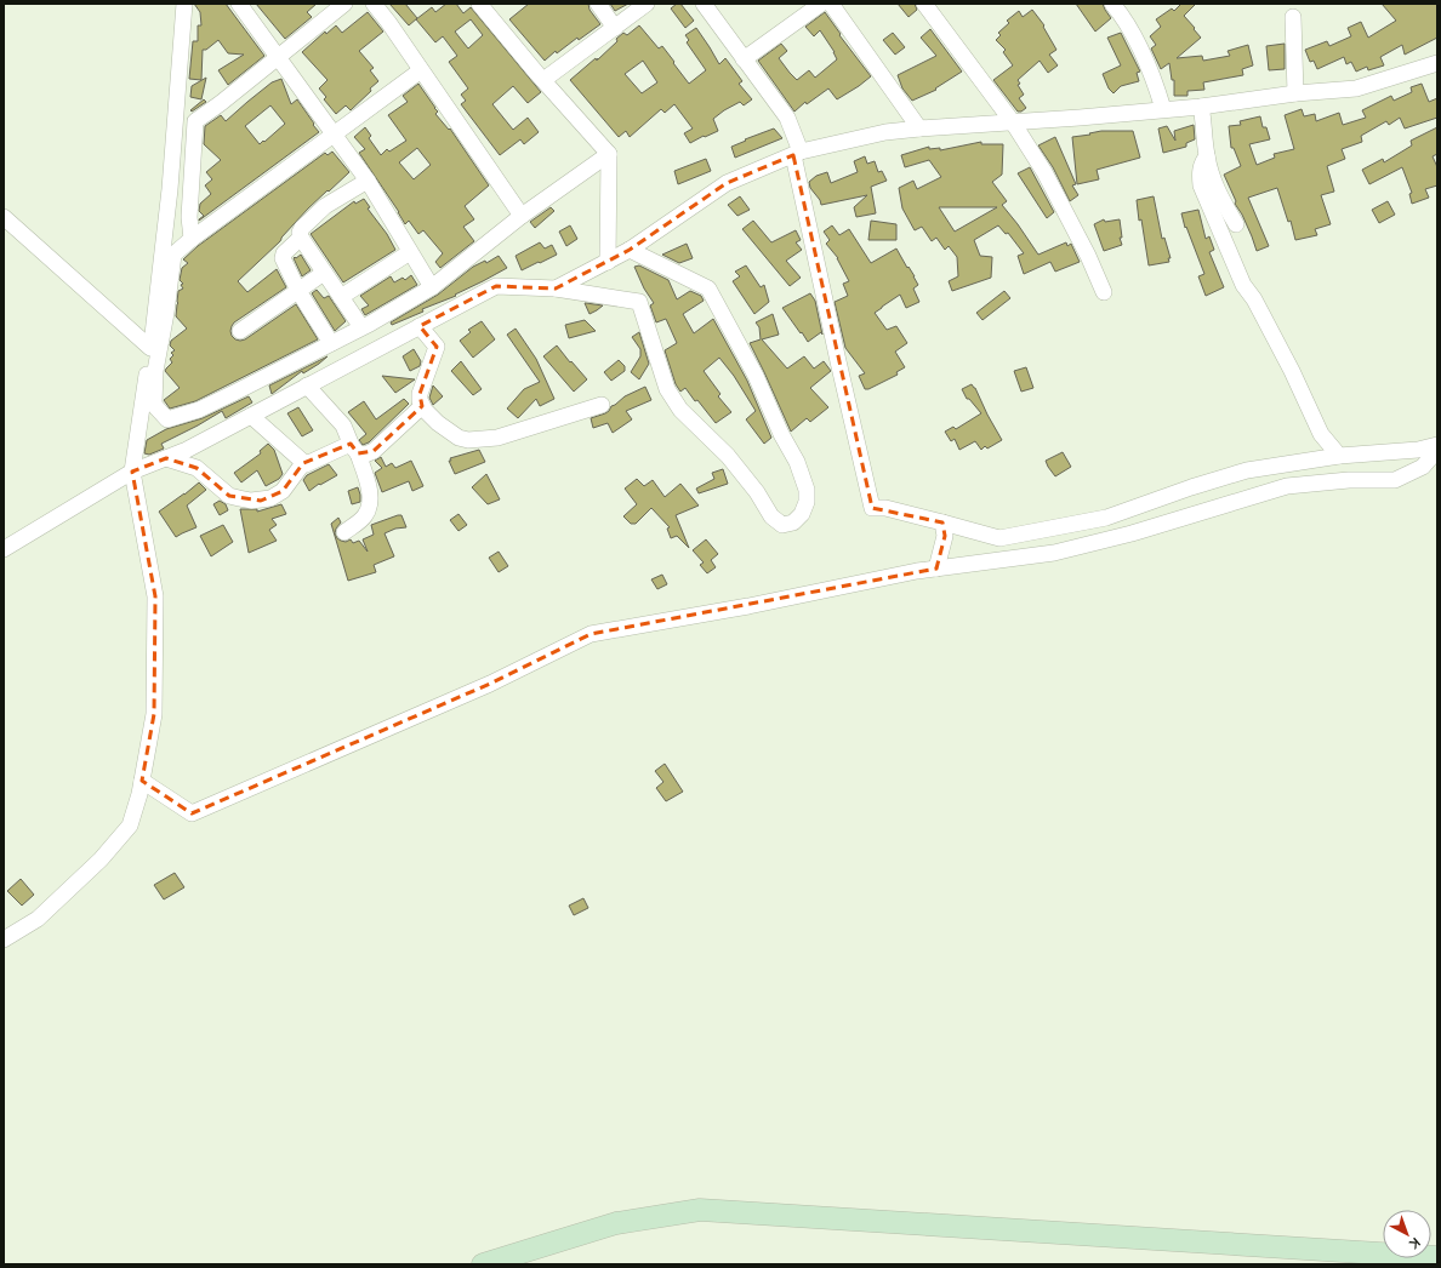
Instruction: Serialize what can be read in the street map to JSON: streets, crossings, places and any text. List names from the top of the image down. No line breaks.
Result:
{"north":"bottom right"}
